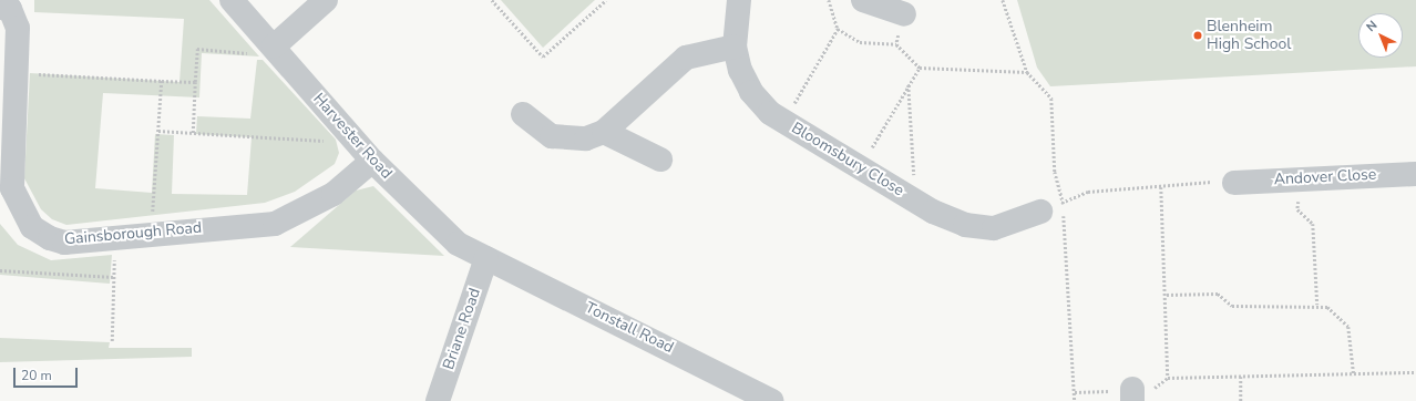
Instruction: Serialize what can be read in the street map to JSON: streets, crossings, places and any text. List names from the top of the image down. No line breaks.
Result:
{"streets":{"street":["Harvester Road","Bloomsbury Close","Andover Close","Gainsborough Road","Tonstall Road","Briane Road"]},"crossings":[["Harvester Road","Gainsborough Road"],["Harvester Road","Tonstall Road"],["Harvester Road","Briane Road"],["Tonstall Road","Briane Road"]],"places":["Blenheim High School"],"scale_bar":"20 m","north":"top left"}
